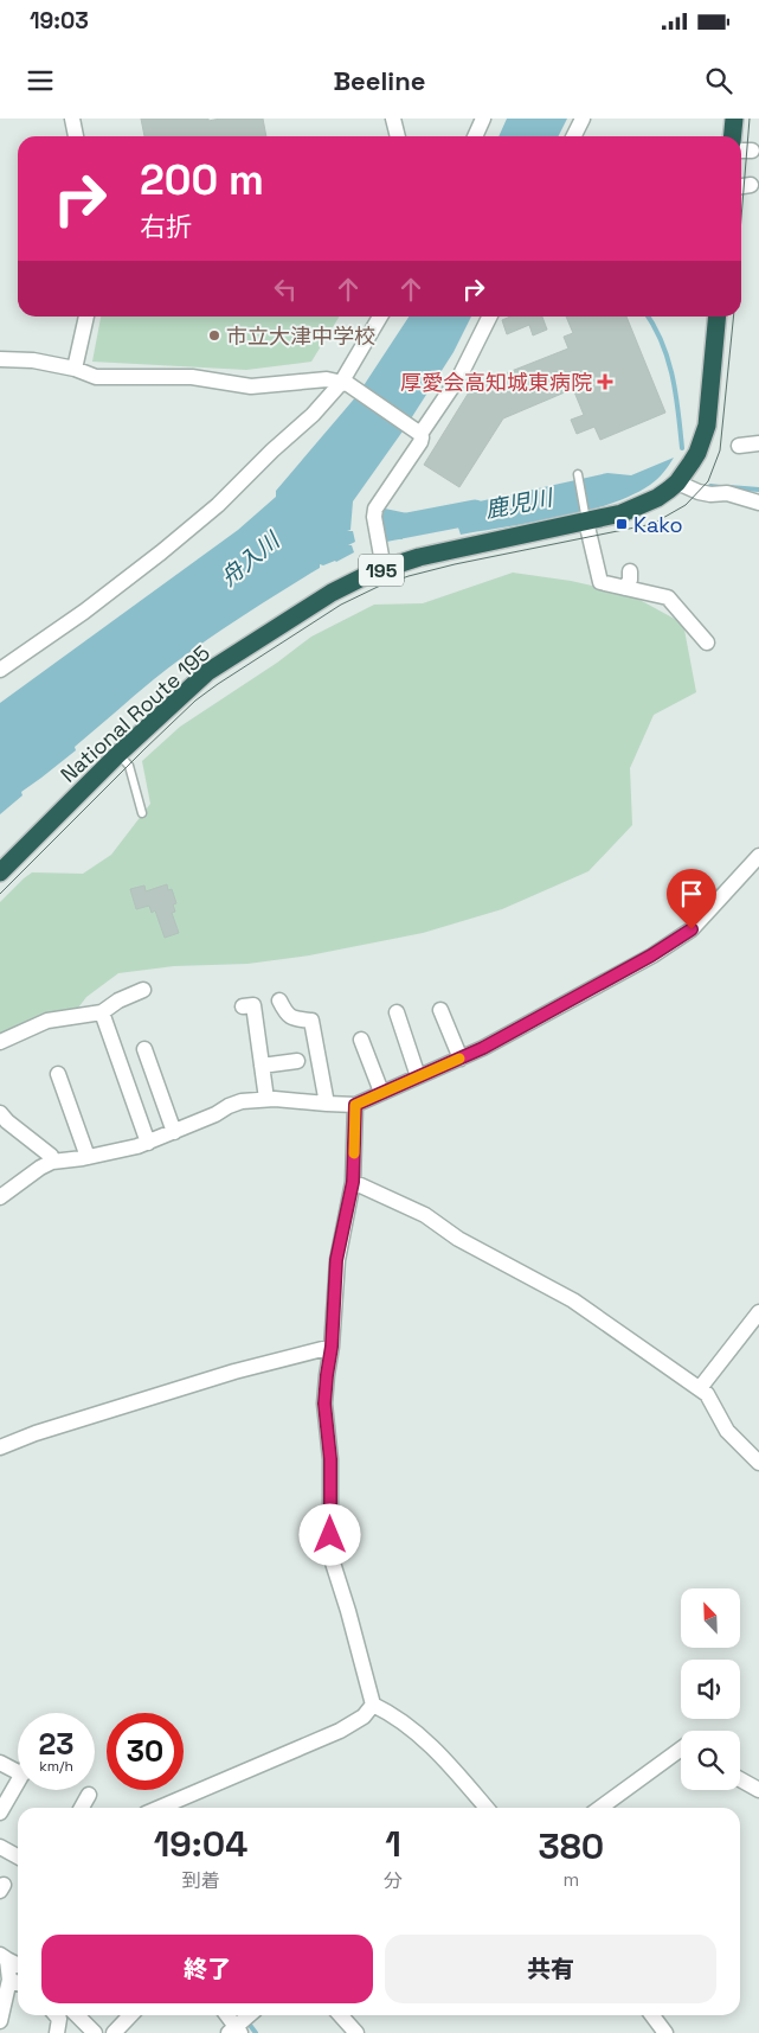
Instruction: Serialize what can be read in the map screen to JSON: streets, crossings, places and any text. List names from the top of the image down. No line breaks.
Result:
{"streets":{"highway":["195","National Route 195"]},"water":["鹿児川","舟入川"],"places":{"other":["市立大津中学校"],"health":["厚愛会高知城東病院"],"transit":["Kako"]},"north":"top left","page":{"status":"19:03","header":"Beeline","turn":["200 m","右折"],"speed":"23 km/h","limit":"30","eta":["19:04","到着","1","分","380","m"],"buttons":["終了","共有"]}}
